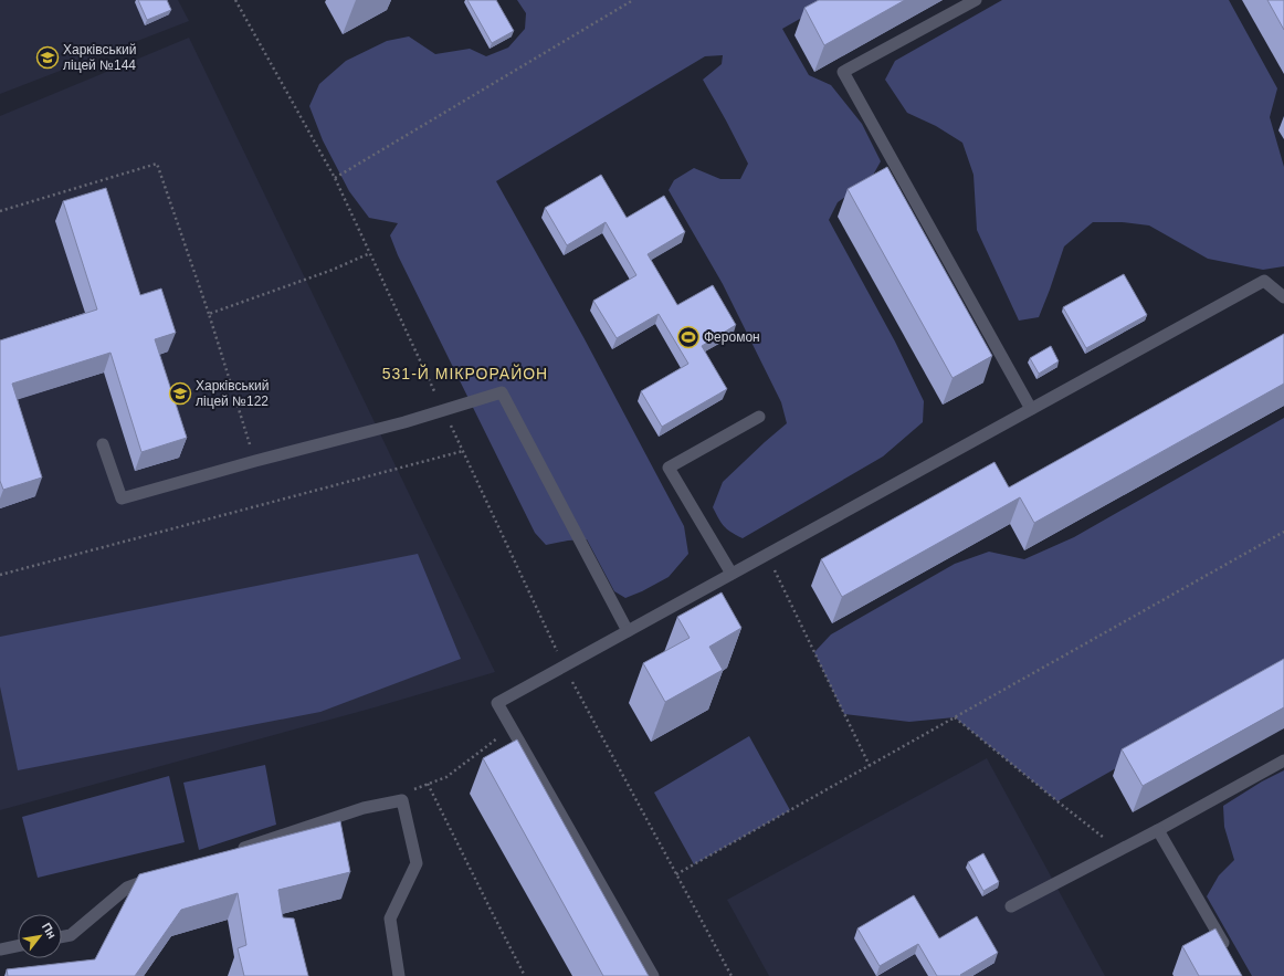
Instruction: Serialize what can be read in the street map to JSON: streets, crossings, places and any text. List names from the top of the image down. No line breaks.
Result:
{"districts":["531-Й МІКРОРАЙОН"],"places":{"school or university":["Харківський ліцей №144","Харківський ліцей №122"],"sports":["Феромон"]},"north":"top right"}
